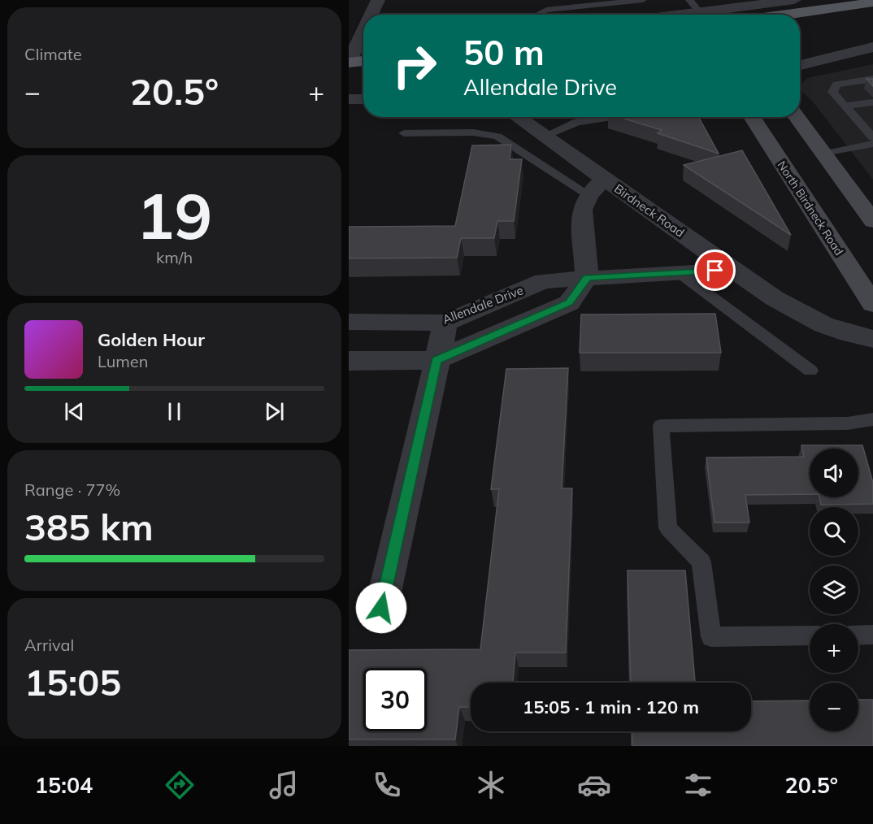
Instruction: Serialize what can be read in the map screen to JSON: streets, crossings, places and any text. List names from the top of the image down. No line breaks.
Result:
{"streets":{"main road":["North Birdneck Road"],"street":["Birdneck Road","Allendale Drive"]},"crossings":[["Birdneck Road","Allendale Drive"]],"page":{"tile":["Climate",["19","km/h"],["Range · 77%","385 km"],["Arrival","15:05"]],"turn":["50 m","Allendale Drive"],"heat":["−","20.5°","+"],"song":["Golden Hour","Lumen"],"map_buttons":["+","−"],"limit":"30","trip":"15:05 · 1 min · 120 m","tabs":["15:04","20.5°"]}}
